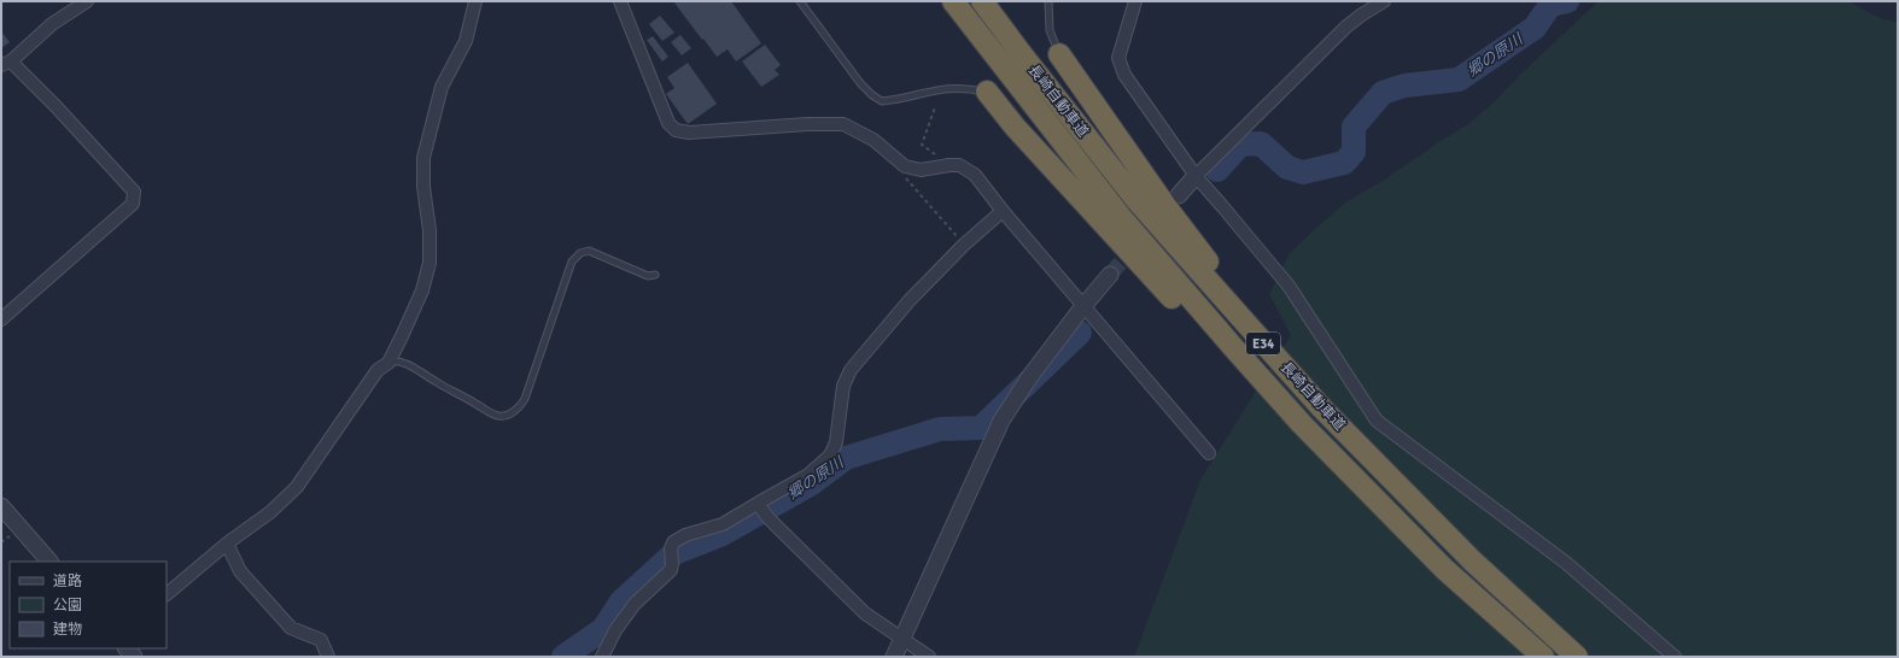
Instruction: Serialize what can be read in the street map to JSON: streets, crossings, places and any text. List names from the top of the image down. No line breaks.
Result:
{"streets":{"highway":["長崎自動車道","E34"]},"water":["郷の原川"],"legend":["道路","公園","建物"]}
